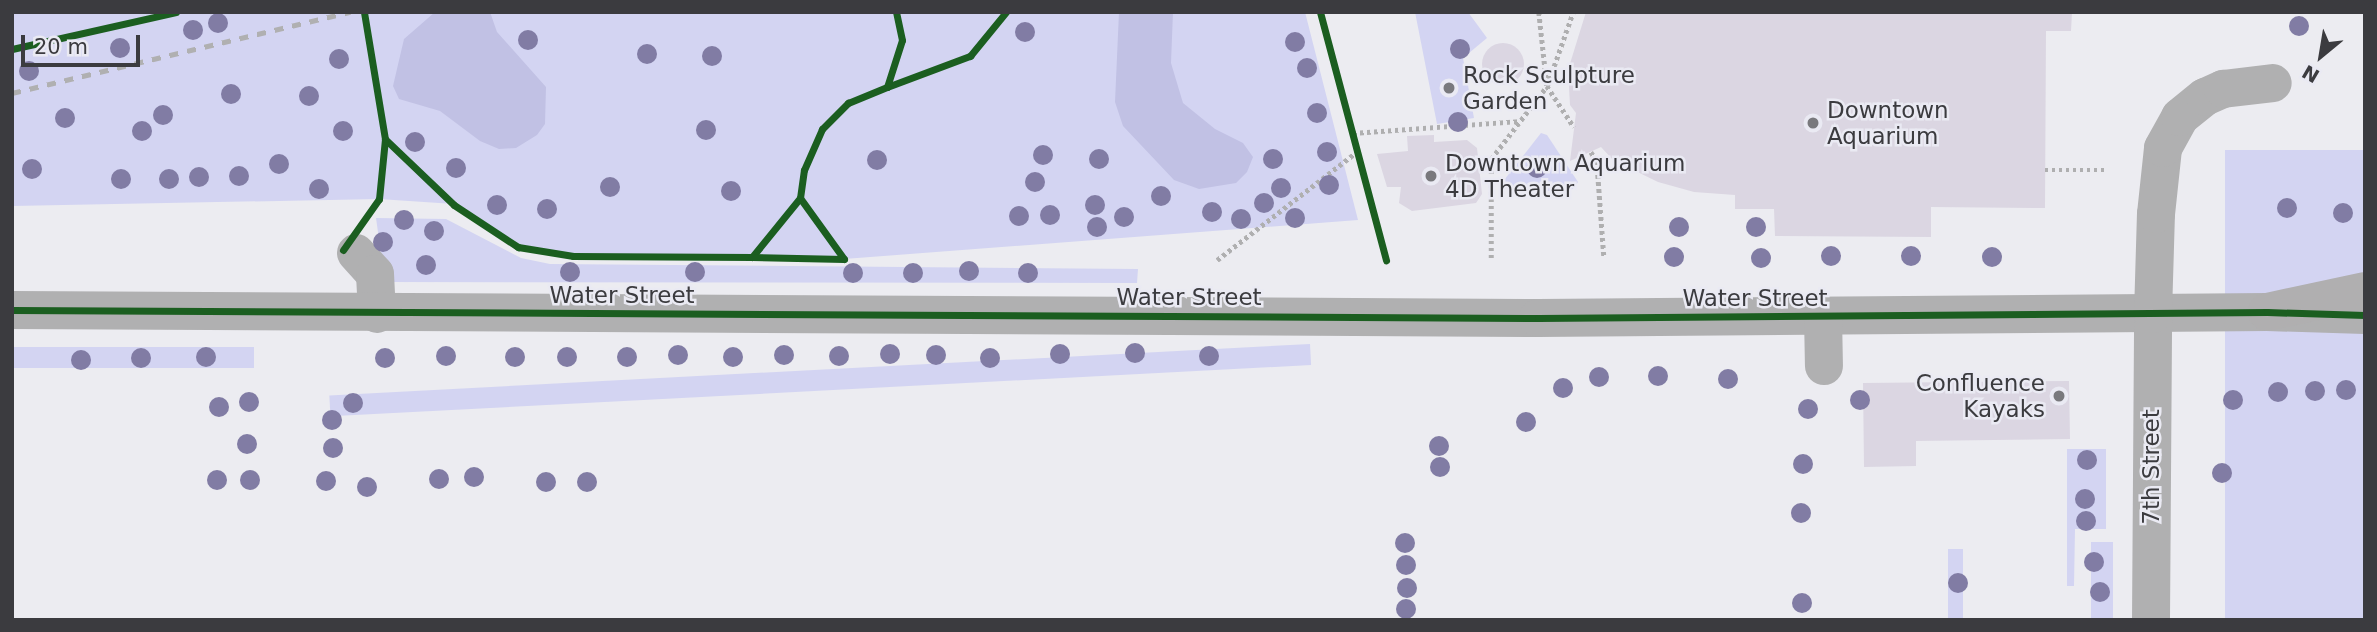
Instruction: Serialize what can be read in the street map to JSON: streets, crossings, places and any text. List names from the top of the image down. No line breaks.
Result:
{"streets":{"street":["Water Street","7th Street"]},"crossings":[["Water Street","7th Street"]],"places":["Rock Sculpture Garden","Downtown Aquarium","Downtown Aquarium 4D Theater","Confluence Kayaks"],"scale_bar":"20 m","north":"bottom left"}
